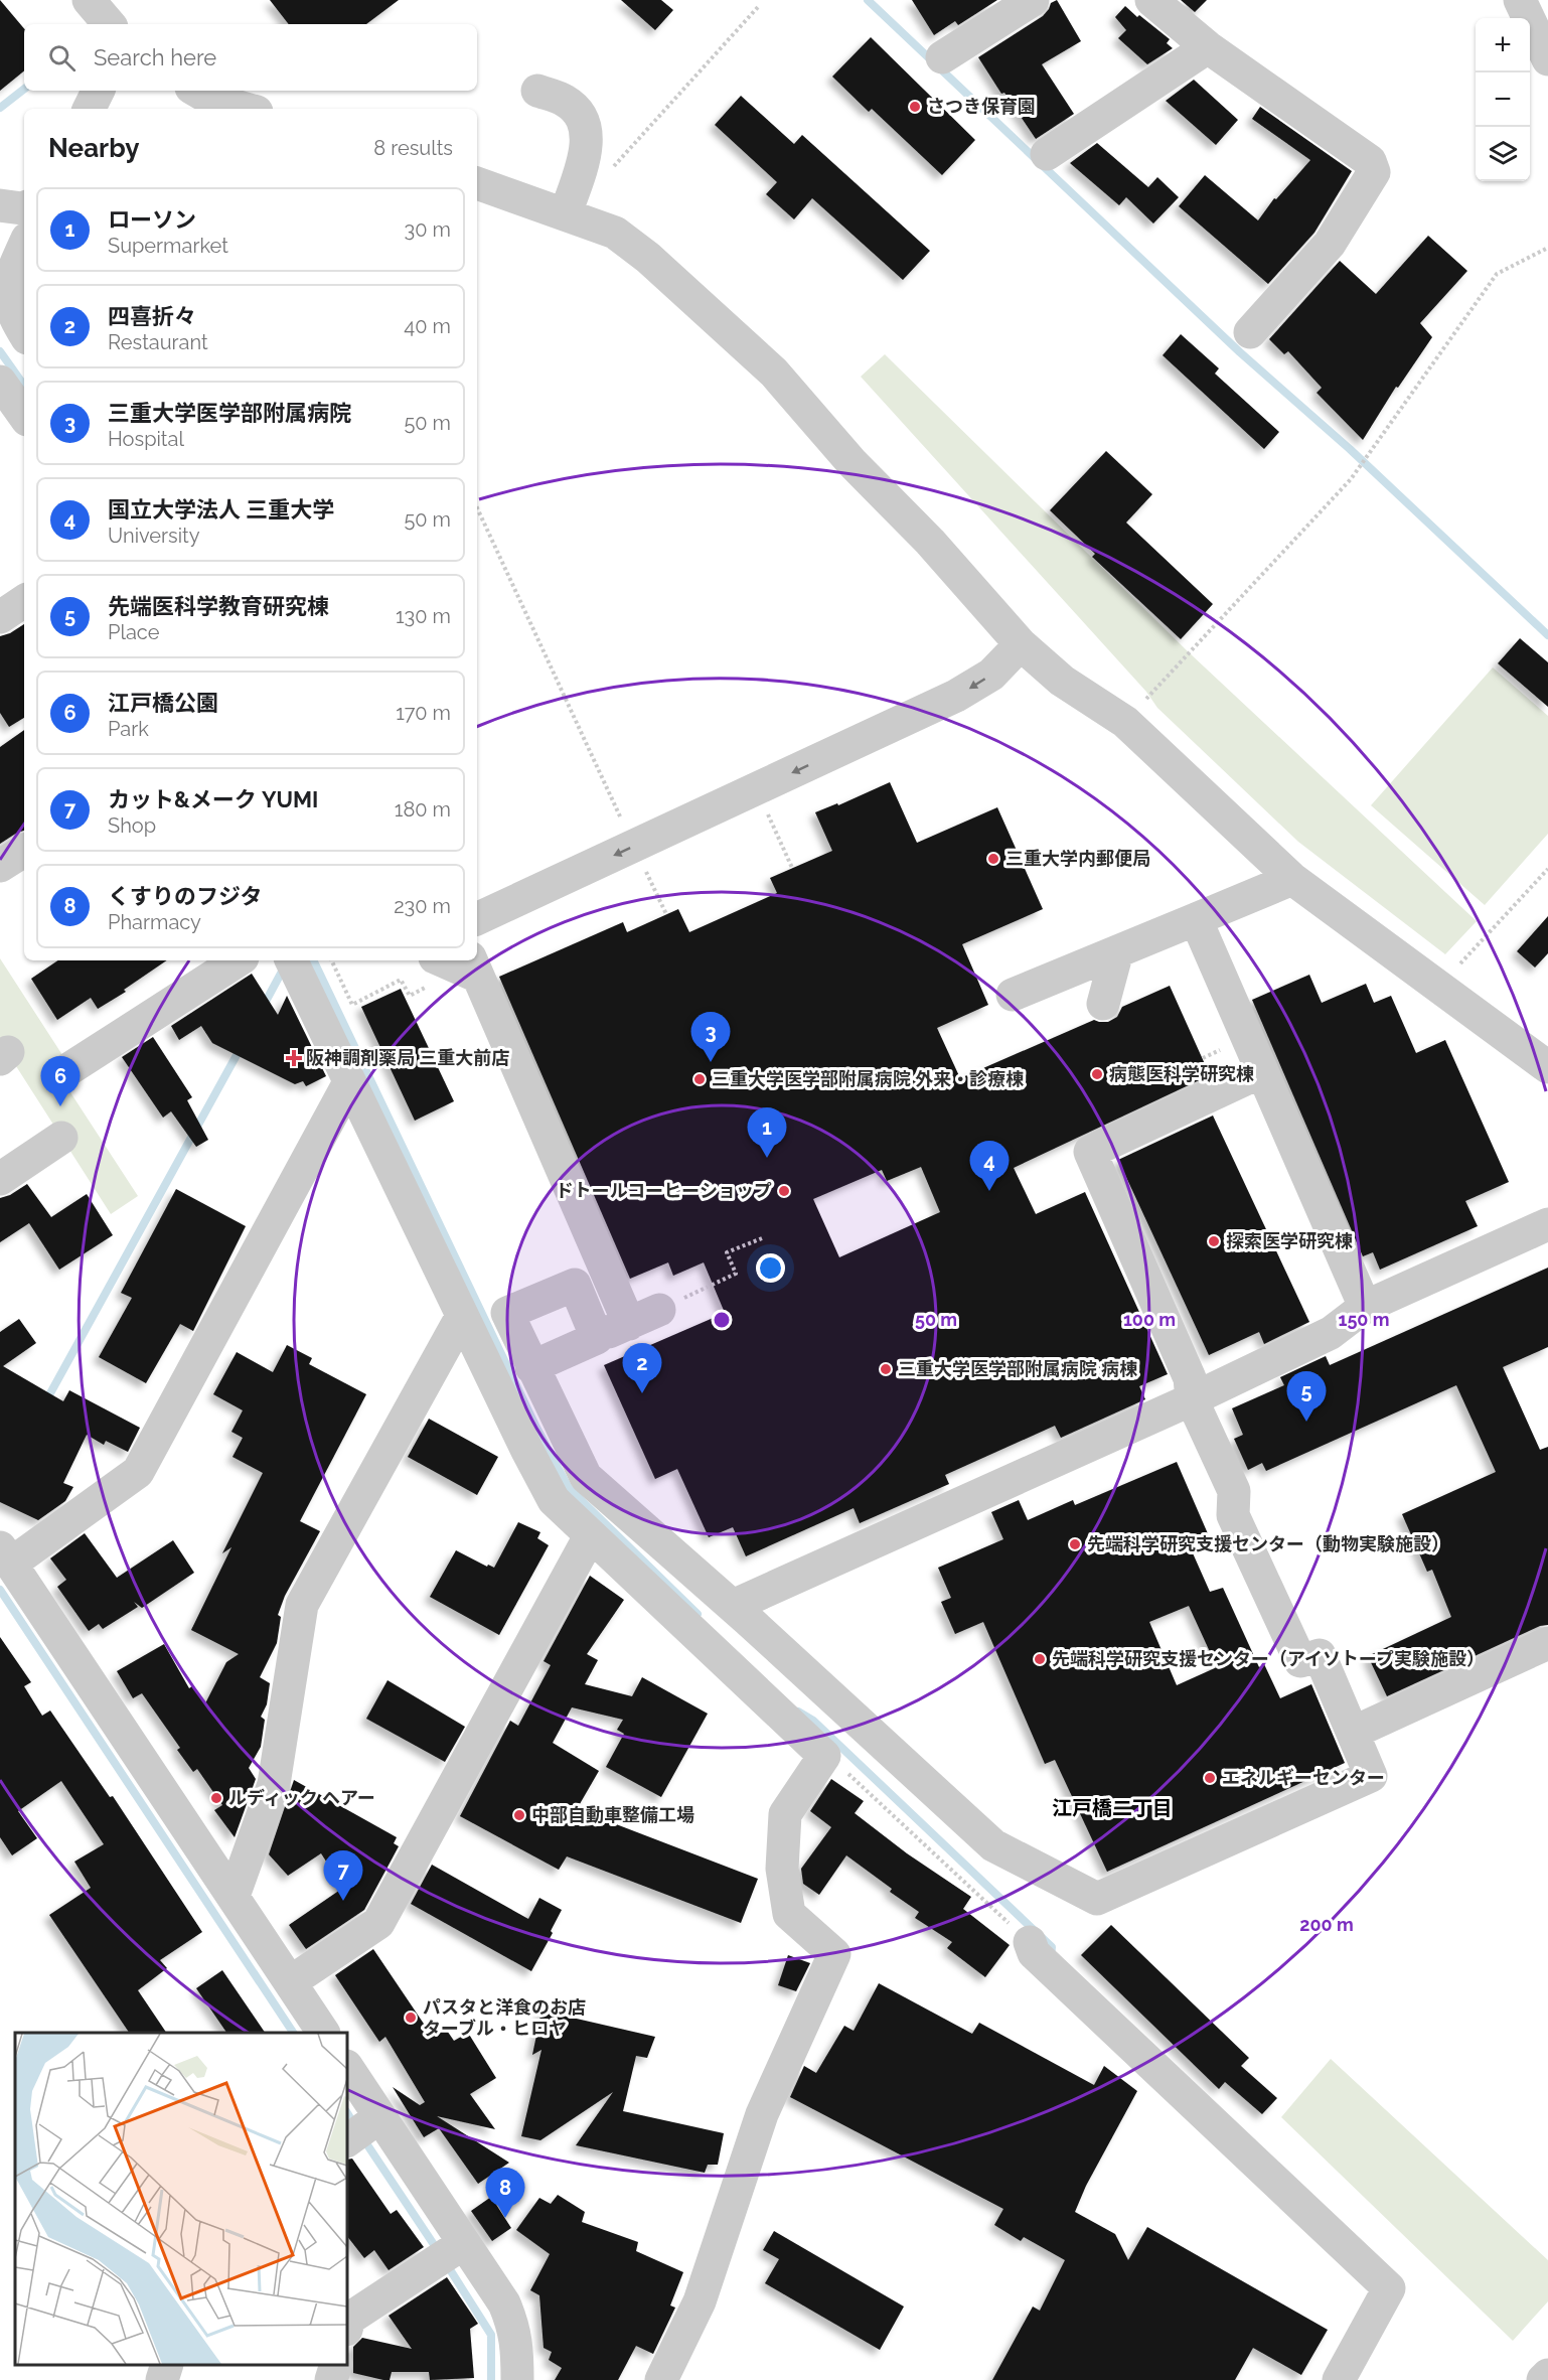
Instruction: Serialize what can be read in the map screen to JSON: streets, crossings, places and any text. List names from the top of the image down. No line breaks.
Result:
{"districts":["江戸橋二丁目"],"places":{"other":["さつき保育園","三重大学内郵便局","病態医科学研究棟","三重大学医学部附属病院 外来・診療棟","ドトールコーヒーショップ","探索医学研究棟","三重大学医学部附属病院 病棟","先端科学研究支援センター（動物実験施設）","先端科学研究支援センター（アイソトープ実験施設）","エネルギーセンター","ルディック ヘアー","中部自動車整備工場","パスタと洋食のお店 ターブル・ヒロヤ"],"health":["阪神調剤薬局 三重大前店"]},"page":{"map_buttons":["+","−"],"search":"Search here","heading":["Nearby","8 results"],"list":[{"mark":"1","name":"ローソン","note":"Supermarket","value":"30 m"},{"mark":"2","name":"四喜折々","note":"Restaurant","value":"40 m"},{"mark":"3","name":"三重大学医学部附属病院","note":"Hospital","value":"50 m"},{"mark":"4","name":"国立大学法人 三重大学","note":"University","value":"50 m"},{"mark":"5","name":"先端医科学教育研究棟","note":"Place","value":"130 m"},{"mark":"6","name":"江戸橋公園","note":"Park","value":"170 m"},{"mark":"7","name":"カット&メーク YUMI","note":"Shop","value":"180 m"},{"mark":"8","name":"くすりのフジタ","note":"Pharmacy","value":"230 m"}],"pins":["3","6","1","4","2","5","7","8"]},"rings":["50 m","100 m","150 m","200 m"]}
